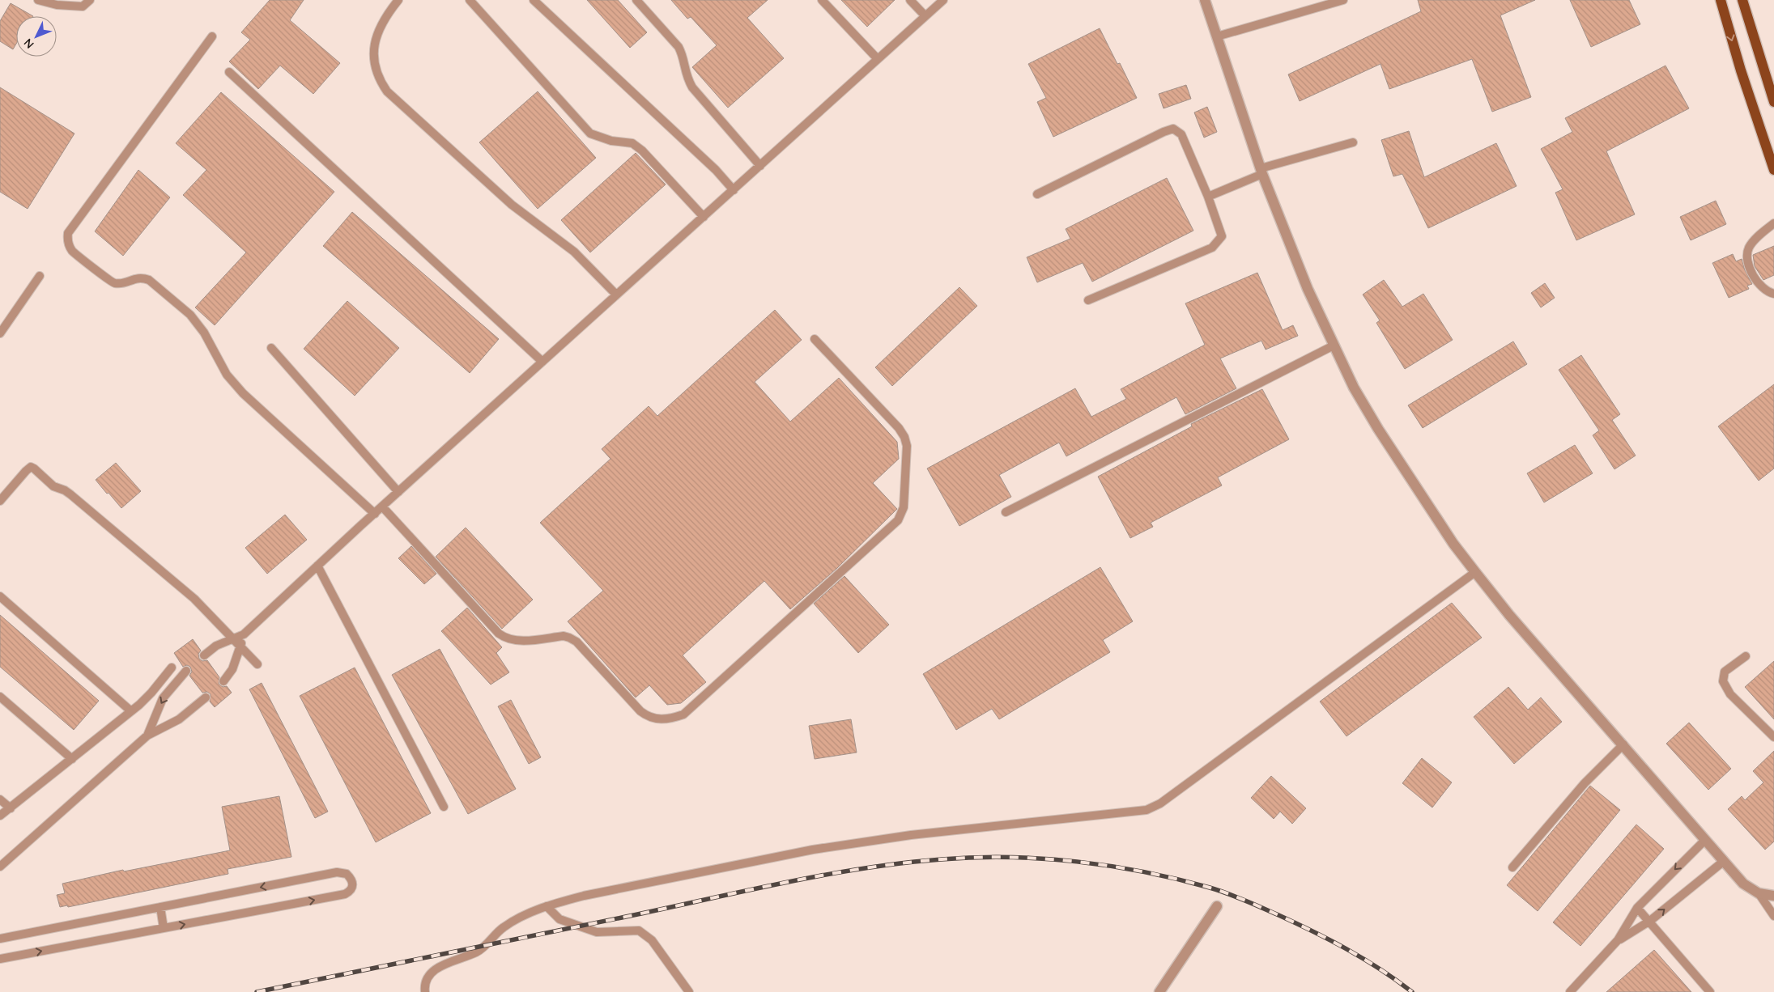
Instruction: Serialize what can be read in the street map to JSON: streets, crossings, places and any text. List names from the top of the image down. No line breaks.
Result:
{"north":"bottom left"}
